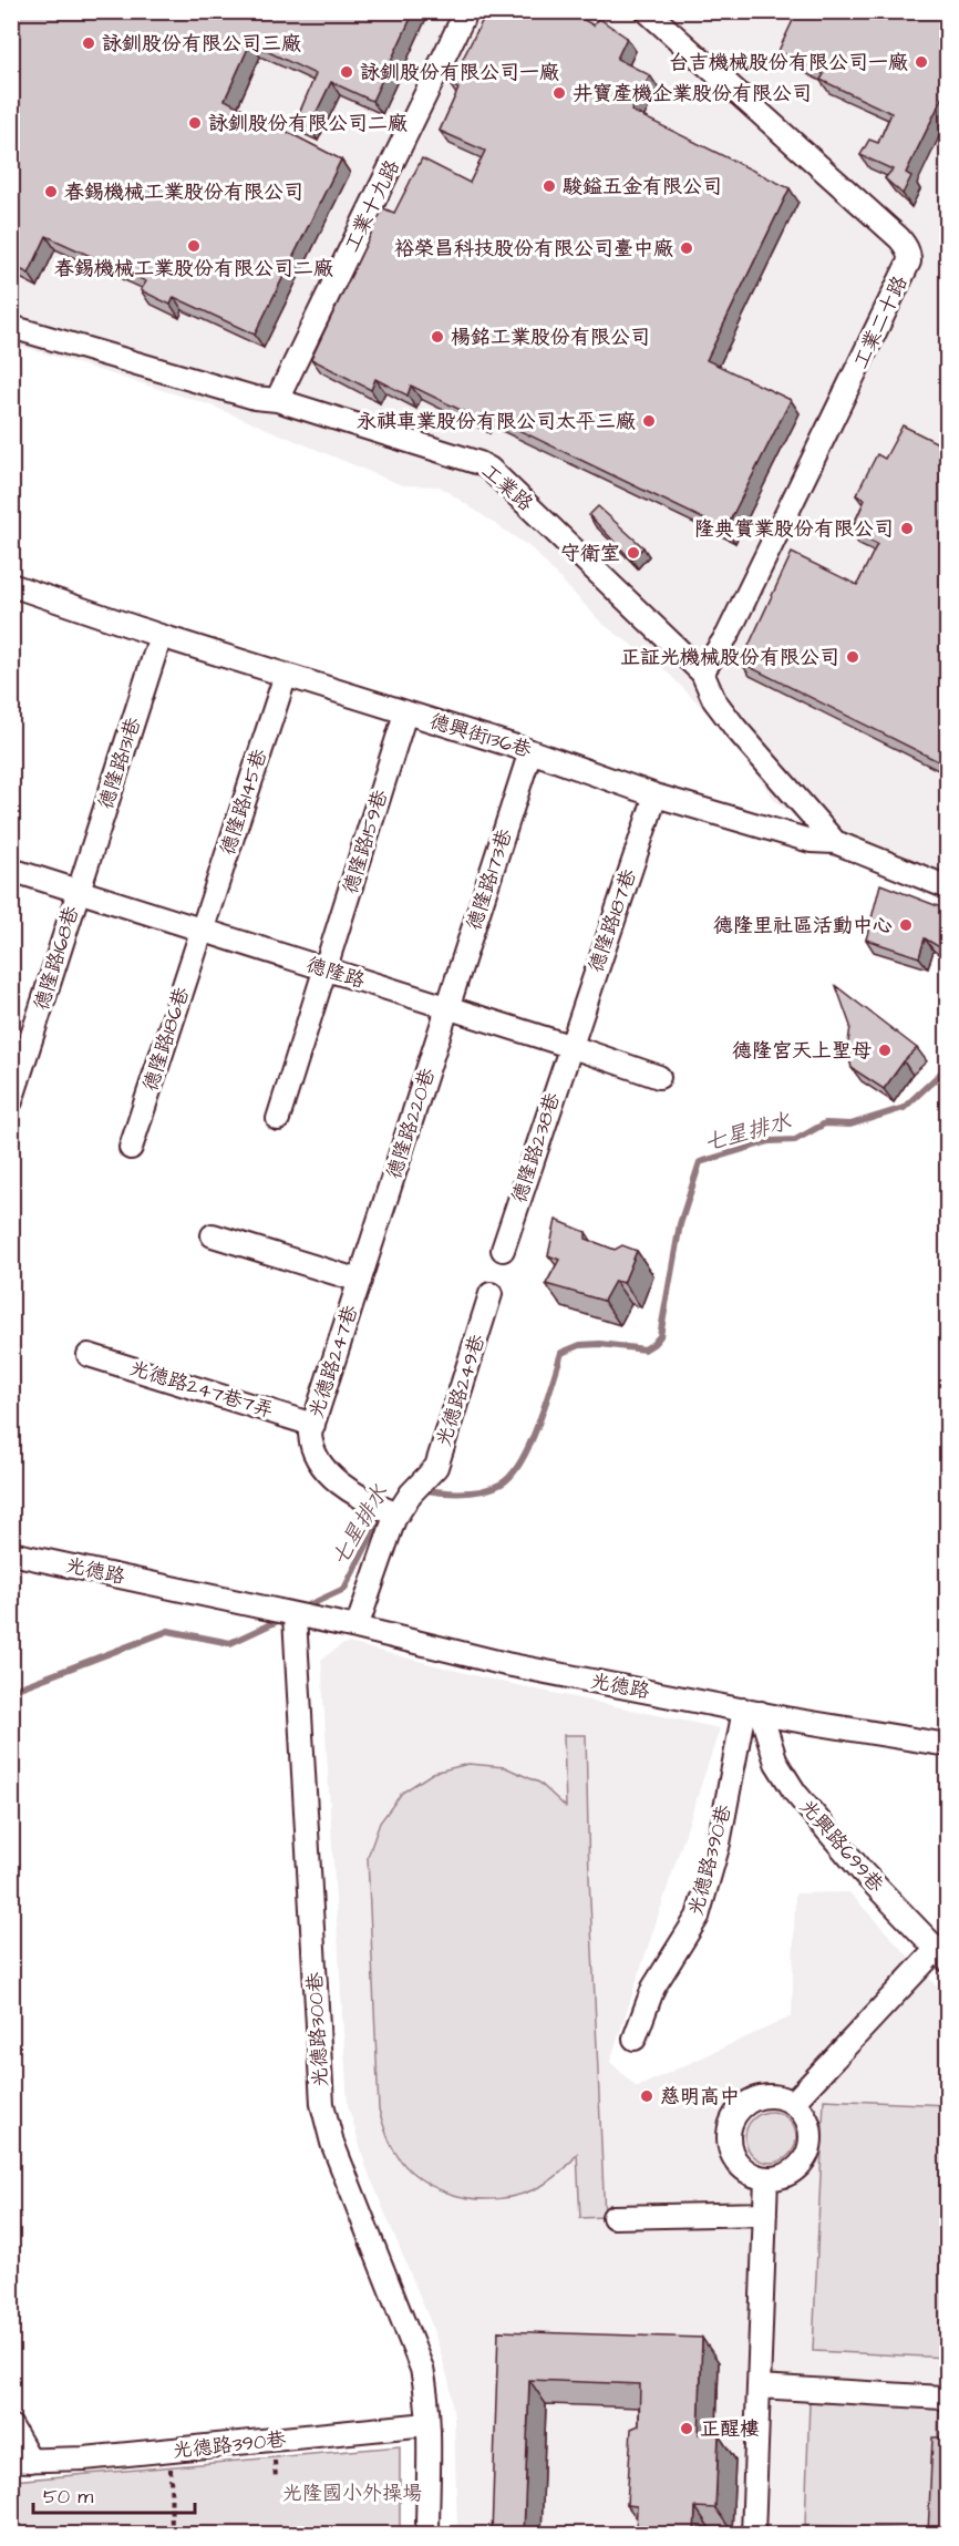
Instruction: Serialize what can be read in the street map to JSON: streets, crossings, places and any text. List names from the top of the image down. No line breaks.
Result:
{"streets":{"street":["工業十九路","工業二十路","工業路","德興街136巷","德隆路131巷","德隆路145巷","德隆路159巷","德隆路173巷","德隆路187巷","德隆路168巷","德隆路","德隆路186巷","德隆路220巷","德隆路238巷","光德路247巷","光德路247巷7弄","光德路249巷","光德路","光興路699巷","光德路390巷","光德路300巷"]},"crossings":[["工業十九路","工業路"],["工業二十路","工業路"],["工業路","德興街136巷"],["德興街136巷","德隆路131巷"],["德興街136巷","德隆路145巷"],["德興街136巷","德隆路159巷"],["德興街136巷","德隆路173巷"],["德興街136巷","德隆路187巷"],["德隆路131巷","德隆路168巷"],["德隆路131巷","德隆路"],["德隆路145巷","德隆路"],["德隆路145巷","德隆路186巷"],["德隆路159巷","德隆路"],["德隆路173巷","德隆路"],["德隆路173巷","德隆路220巷"],["德隆路187巷","德隆路"],["德隆路187巷","德隆路238巷"],["德隆路168巷","德隆路"],["德隆路","德隆路186巷"],["德隆路","德隆路220巷"],["德隆路","德隆路238巷"],["德隆路220巷","光德路247巷"],["光德路247巷","光德路247巷7弄"],["光德路247巷","光德路249巷"],["光德路","光興路699巷"],["光德路","光德路390巷"],["光德路","光德路300巷"],["光興路699巷","光德路390巷"],["光德路390巷","光德路300巷"]],"water":["七星排水"],"parks":["光隆國小外操場"],"places":["詠釧股份有限公司三廠","台吉機械股份有限公司一廠","詠釧股份有限公司一廠","井寶產機企業股份有限公司","詠釧股份有限公司二廠","駿鎰五金有限公司","春錫機械工業股份有限公司","春錫機械工業股份有限公司二廠","裕榮昌科技股份有限公司臺中廠","楊銘工業股份有限公司","永祺車業股份有限公司太平三廠","隆典實業股份有限公司","守衛室","正証光機械股份有限公司","德隆里社區活動中心","德隆宮天上聖母","慈明高中","正醒樓"],"scale_bar":"50 m"}
